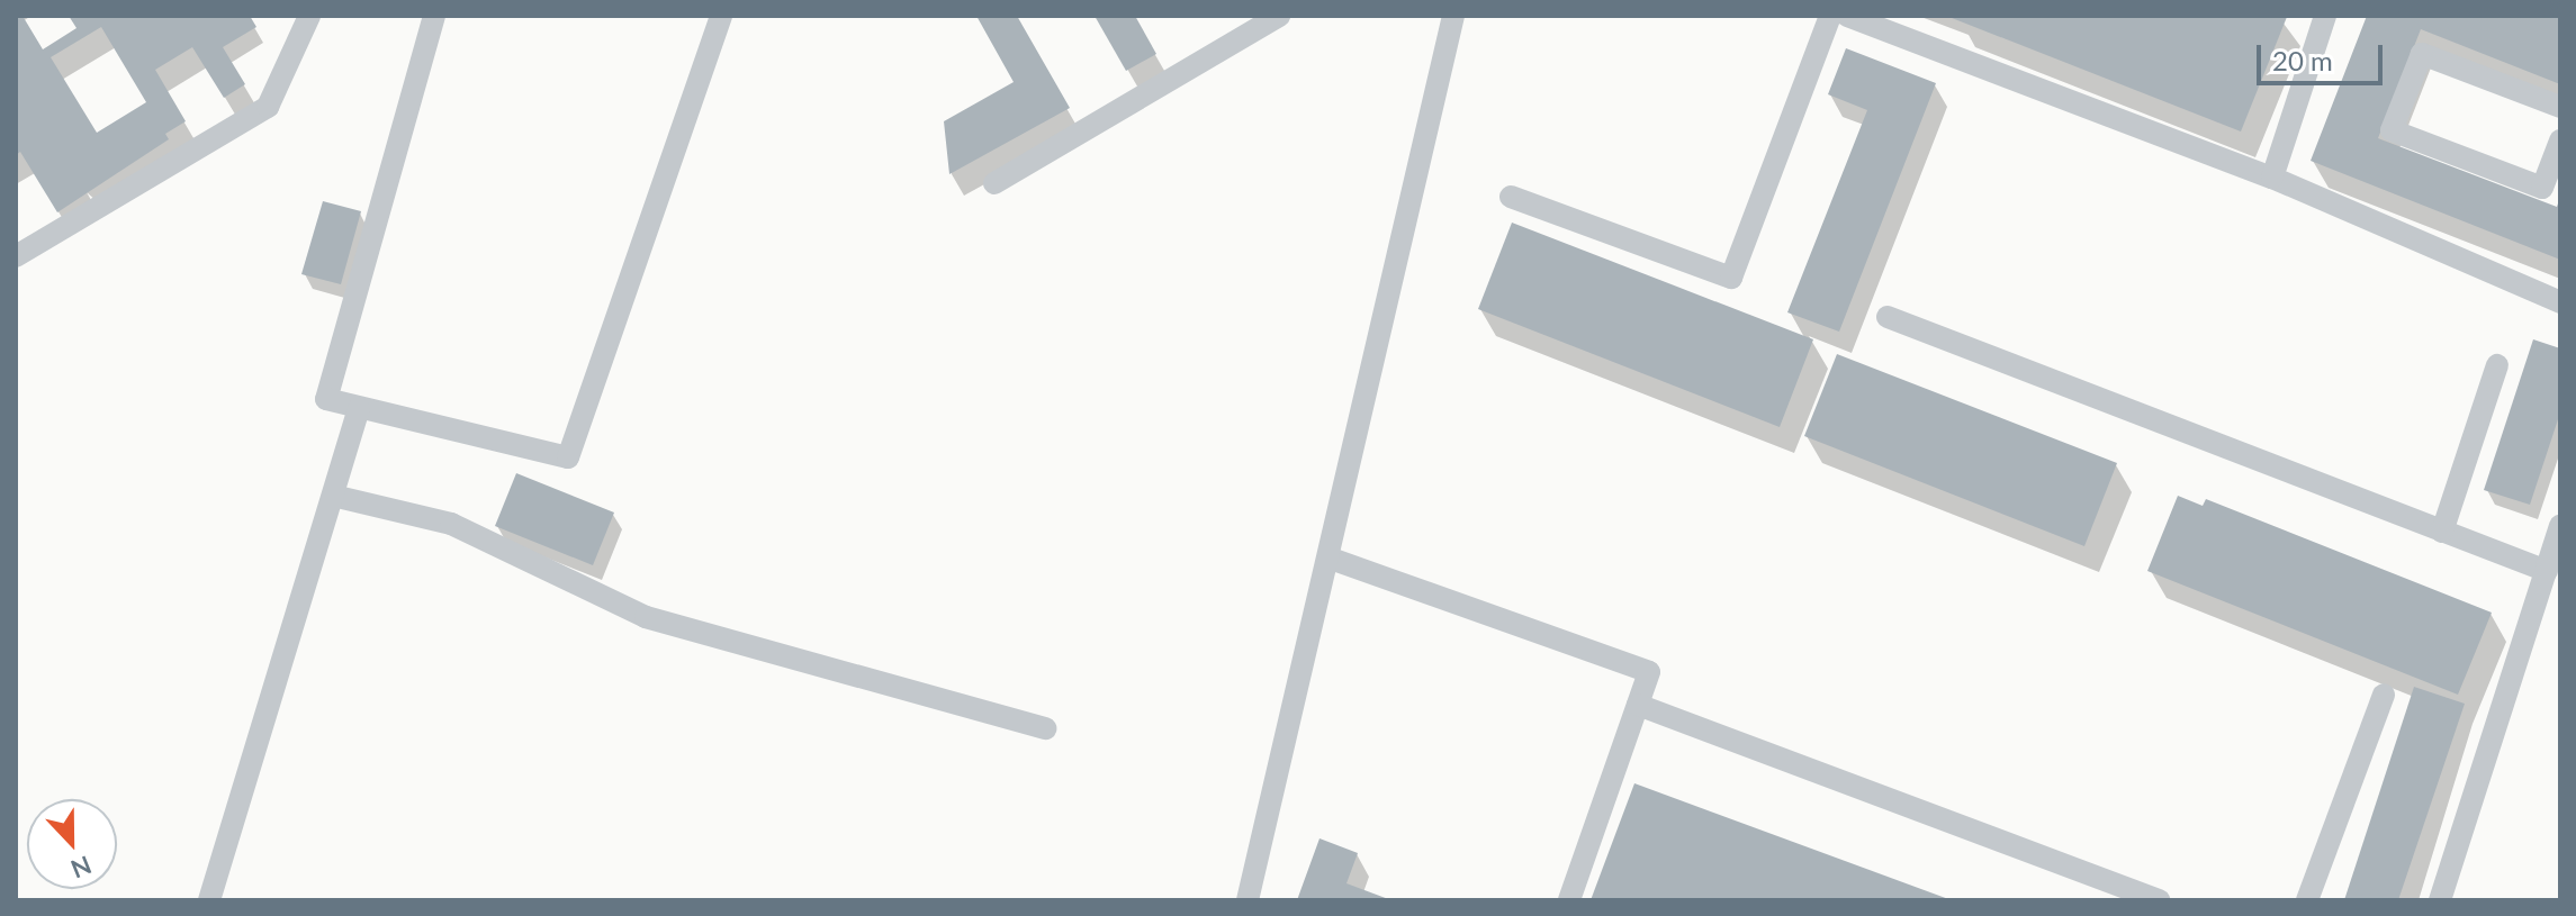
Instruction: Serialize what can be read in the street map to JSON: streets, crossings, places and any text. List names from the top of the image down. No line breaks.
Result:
{"scale_bar":"20 m","north":"bottom"}
